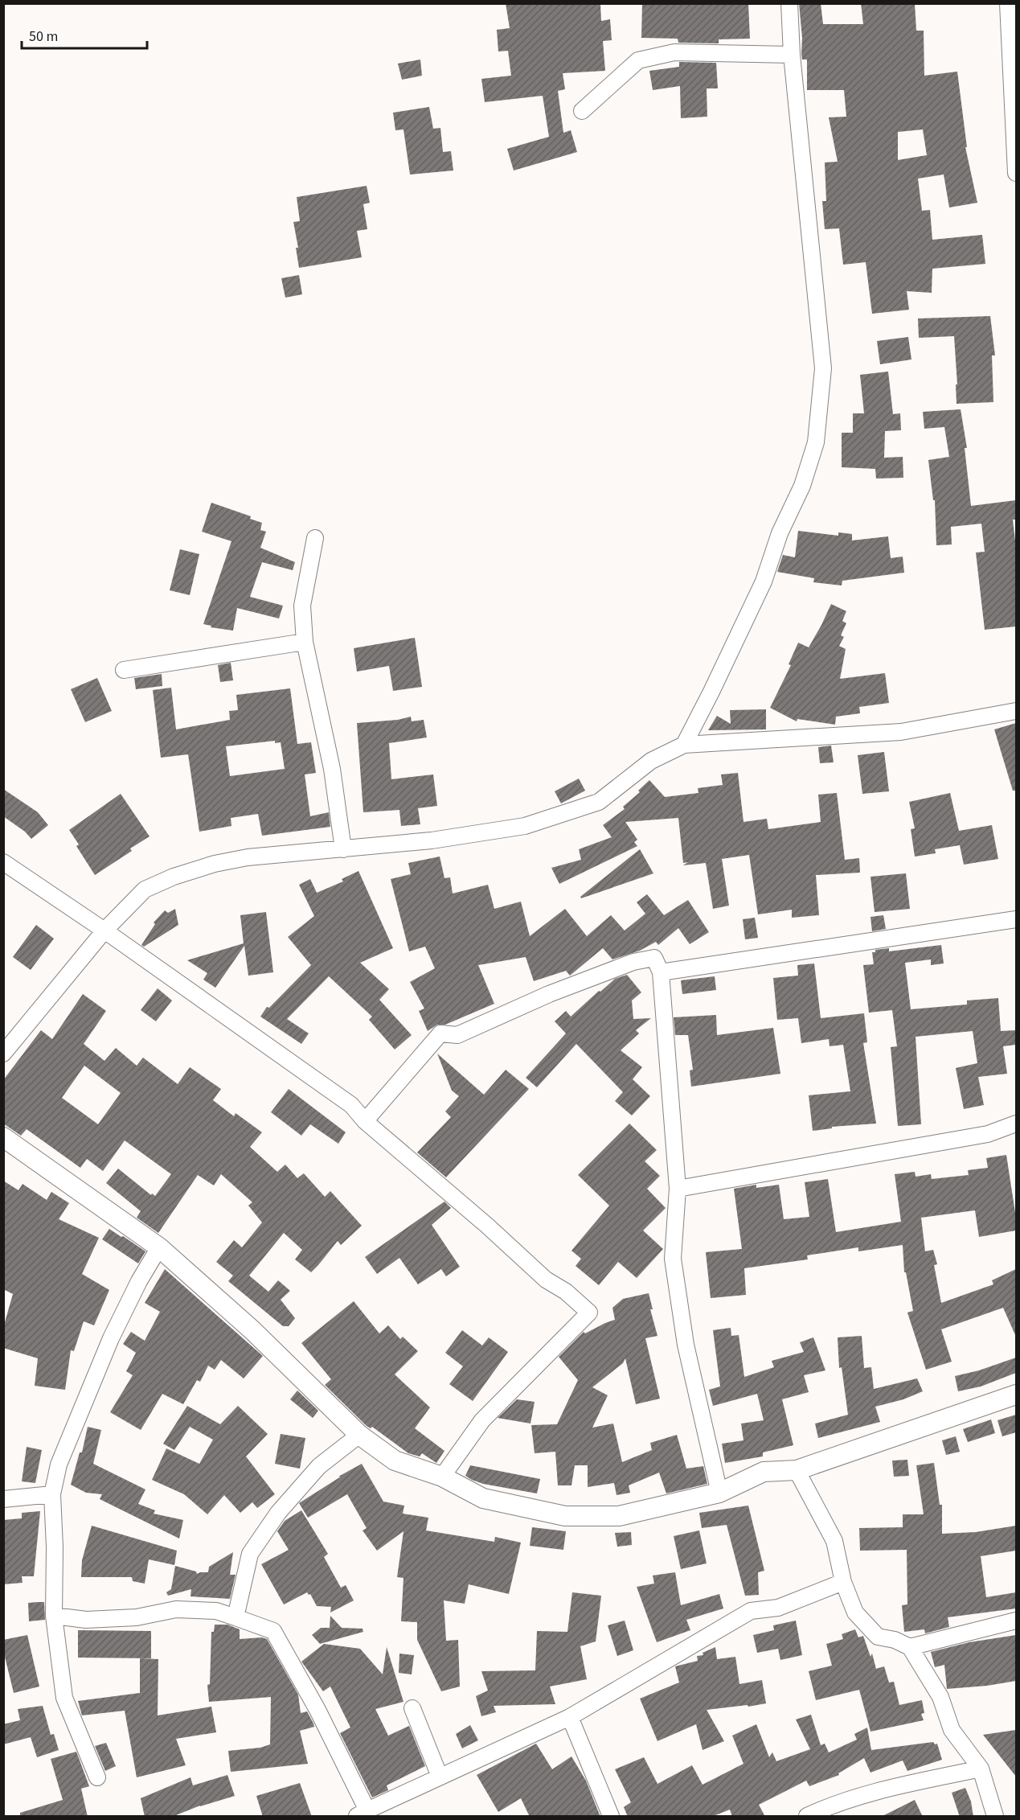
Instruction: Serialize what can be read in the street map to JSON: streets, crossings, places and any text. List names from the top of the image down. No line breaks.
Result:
{"scale_bar":"50 m"}
